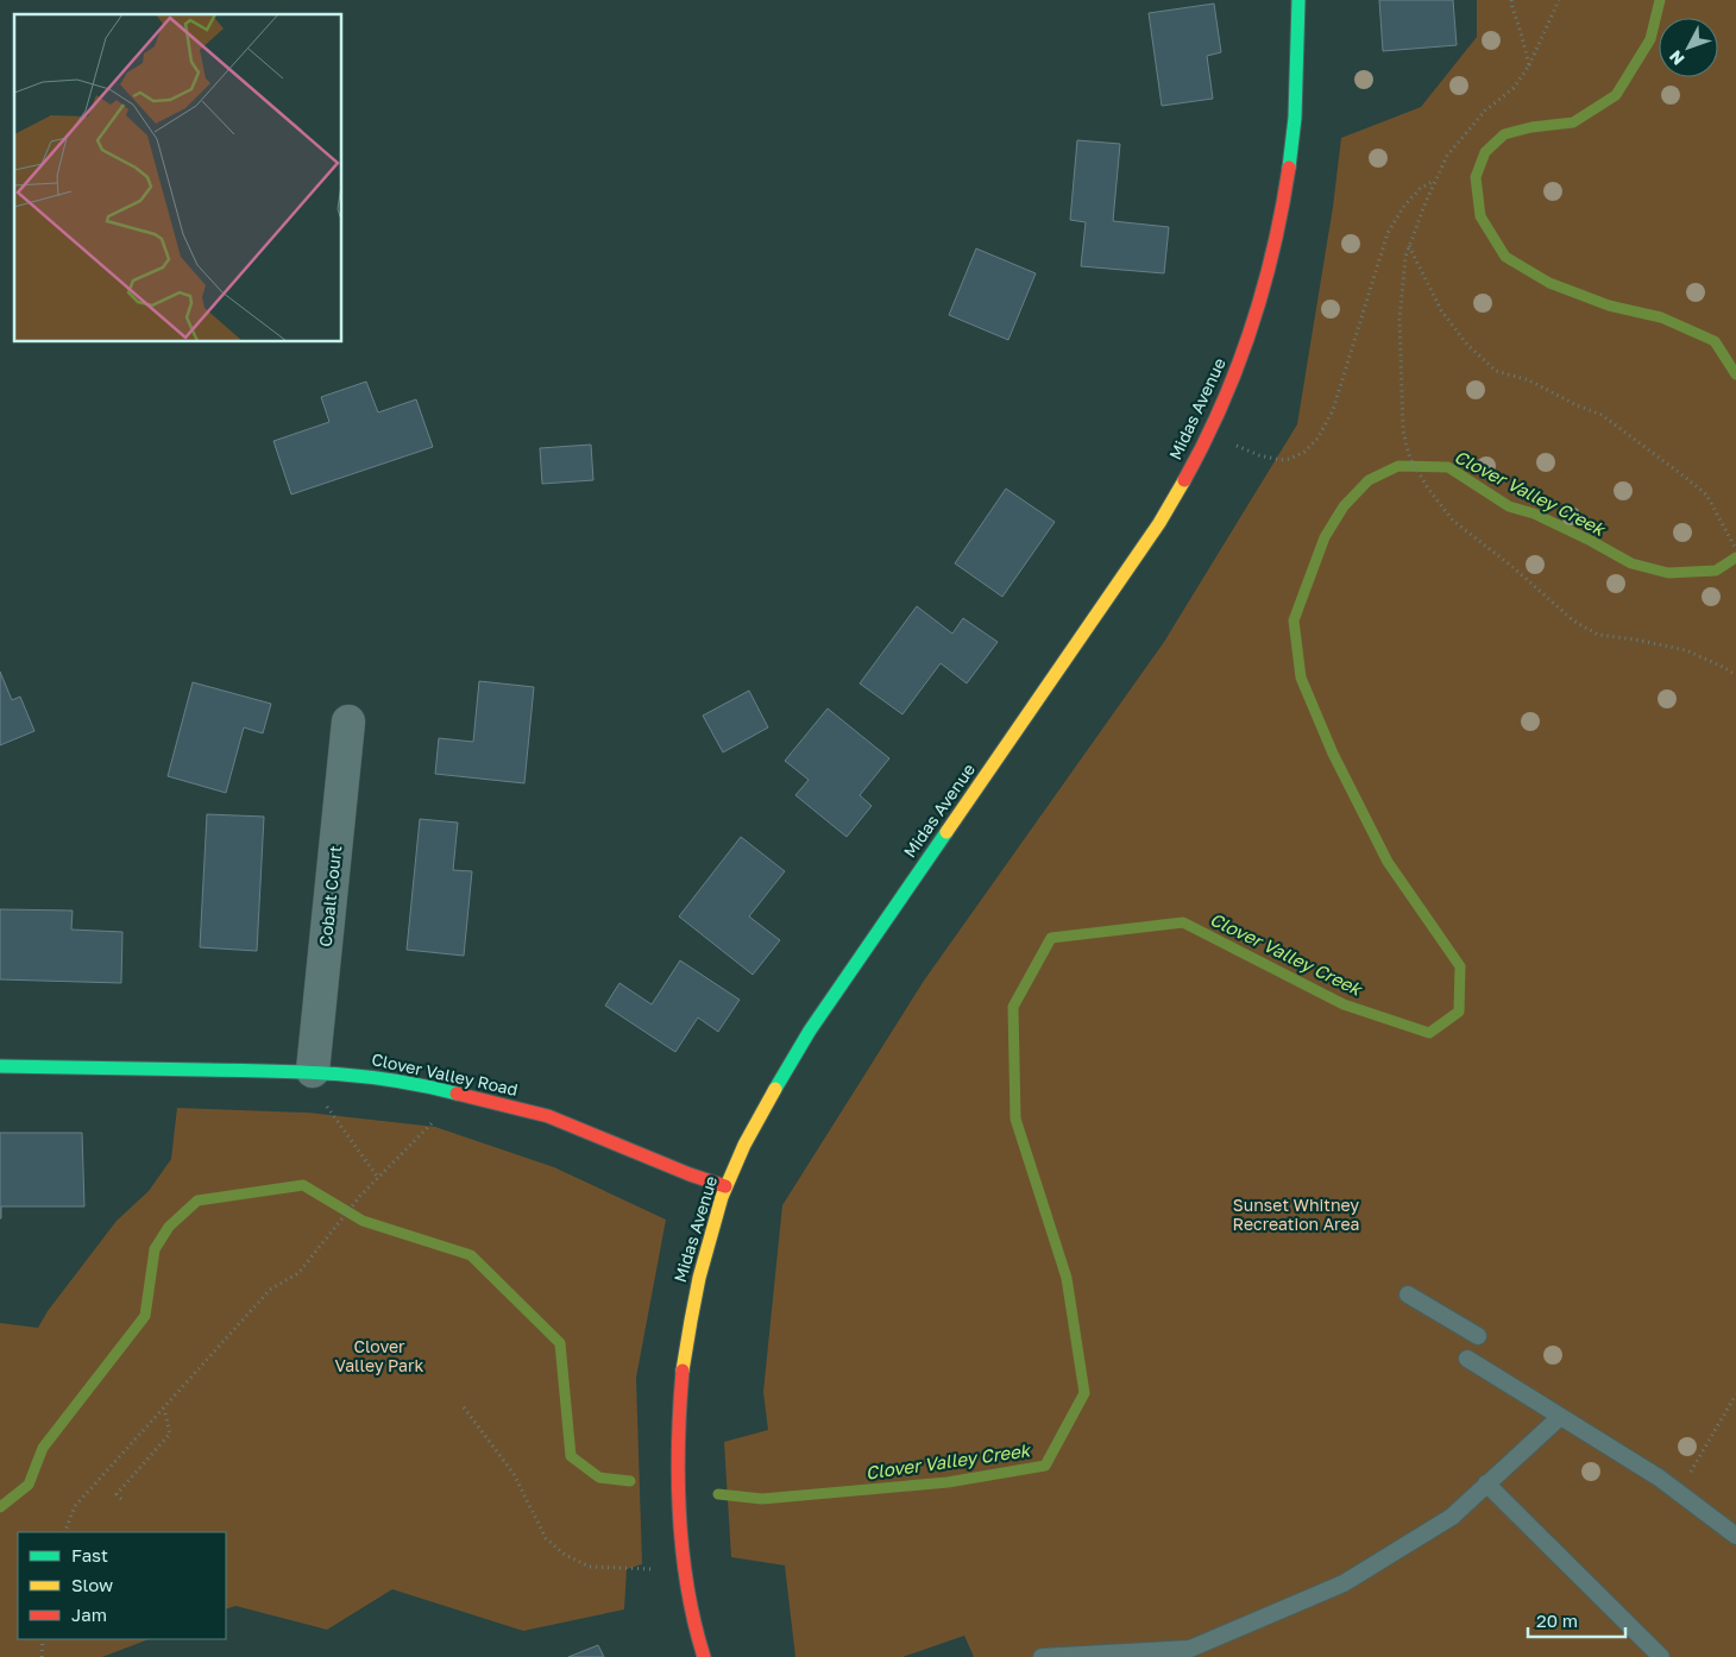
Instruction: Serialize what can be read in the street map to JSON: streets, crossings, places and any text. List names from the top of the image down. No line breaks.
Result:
{"streets":{"street":["Midas Avenue","Cobalt Court","Clover Valley Road"]},"crossings":[["Midas Avenue","Clover Valley Road"],["Cobalt Court","Clover Valley Road"]],"water":["Clover Valley Creek"],"parks":["Sunset Whitney Recreation Area","Clover Valley Park"],"legend":["Fast","Slow","Jam"],"scale_bar":"20 m","north":"bottom left"}
